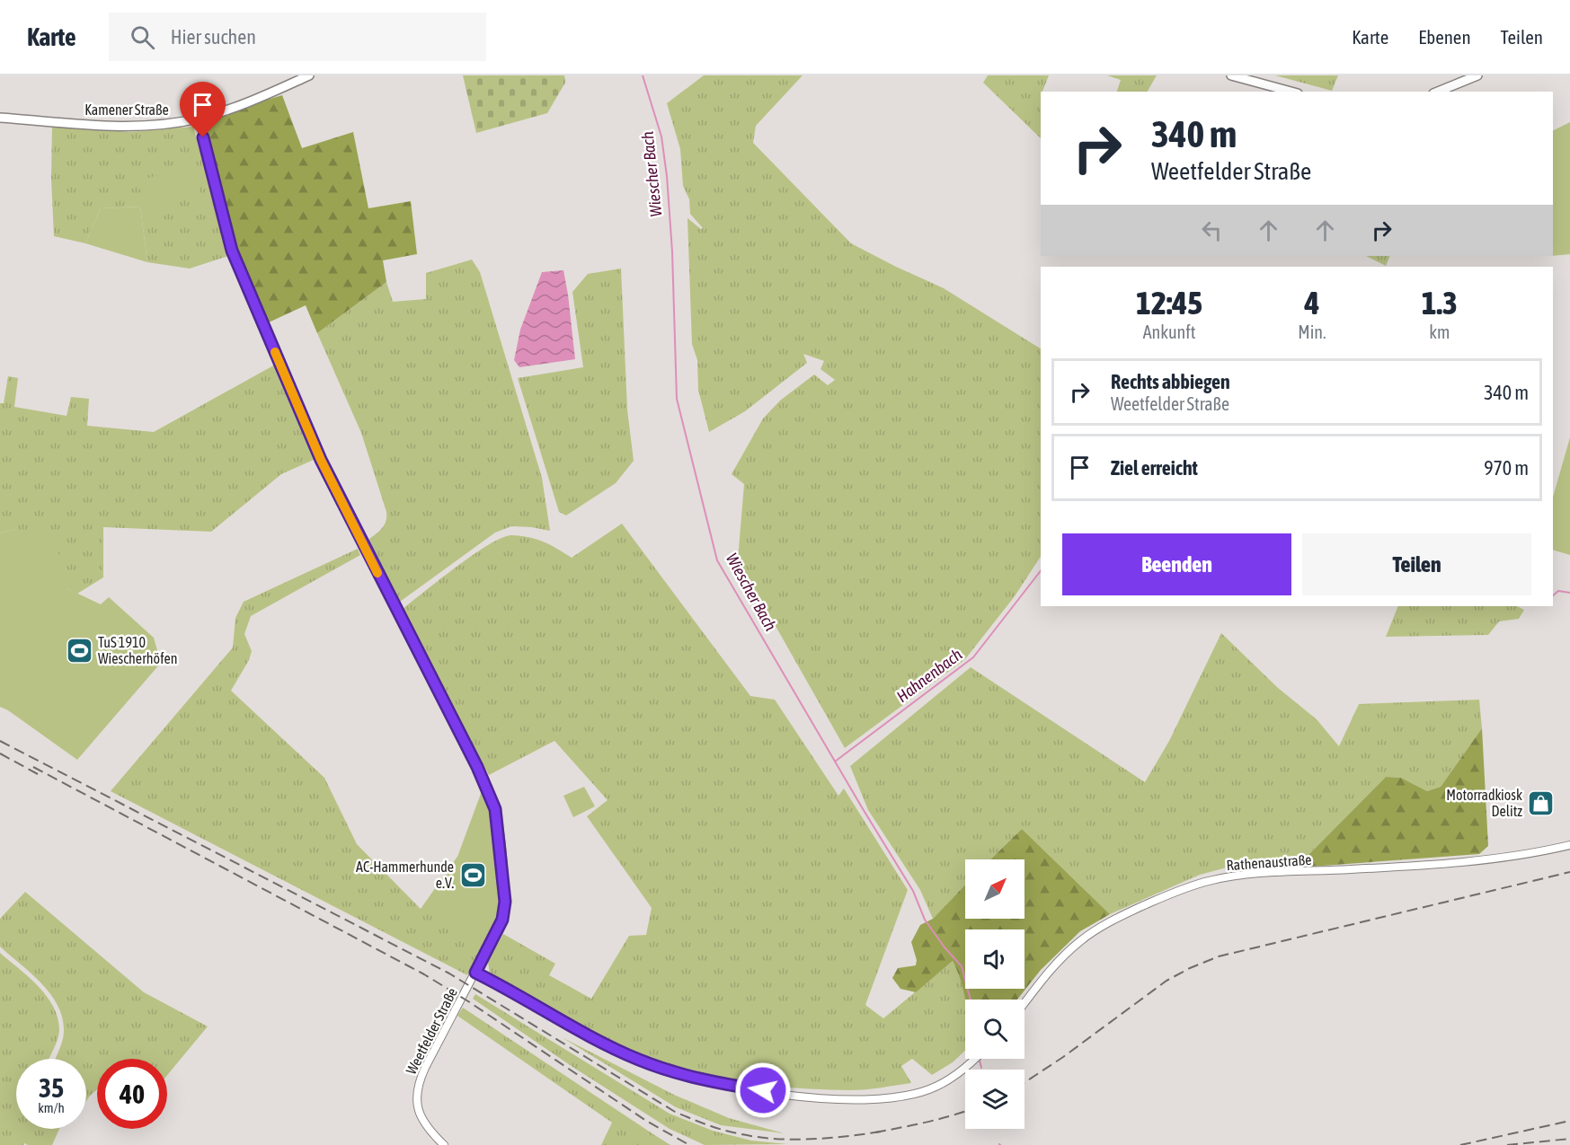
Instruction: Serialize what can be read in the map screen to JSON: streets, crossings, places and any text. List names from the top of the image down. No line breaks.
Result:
{"streets":{"main road":["Kamener Straße"],"street":["Rathenaustraße","Weetfelder Straße"]},"crossings":[["Kamener Straße","Weetfelder Straße"]],"water":["Wiescher Bach","Hahnenbach"],"places":{"sports":["TuS 1910 Wiescherhöfen","AC-Hammerhunde e.V."],"shop":["Motorradkiosk Delitz"]},"north":"top right","page":{"header":"Karte","search":"Hier suchen","nav":["Karte","Ebenen","Teilen"],"turn":["340 m","Weetfelder Straße"],"eta":["12:45","Ankunft","4","Min.","1.3","km"],"list":[{"name":"Rechts abbiegen","note":"Weetfelder Straße","value":"340 m"},{"name":"Ziel erreicht","value":"970 m"}],"buttons":["Beenden","Teilen"],"speed":"35 km/h","limit":"40"}}
